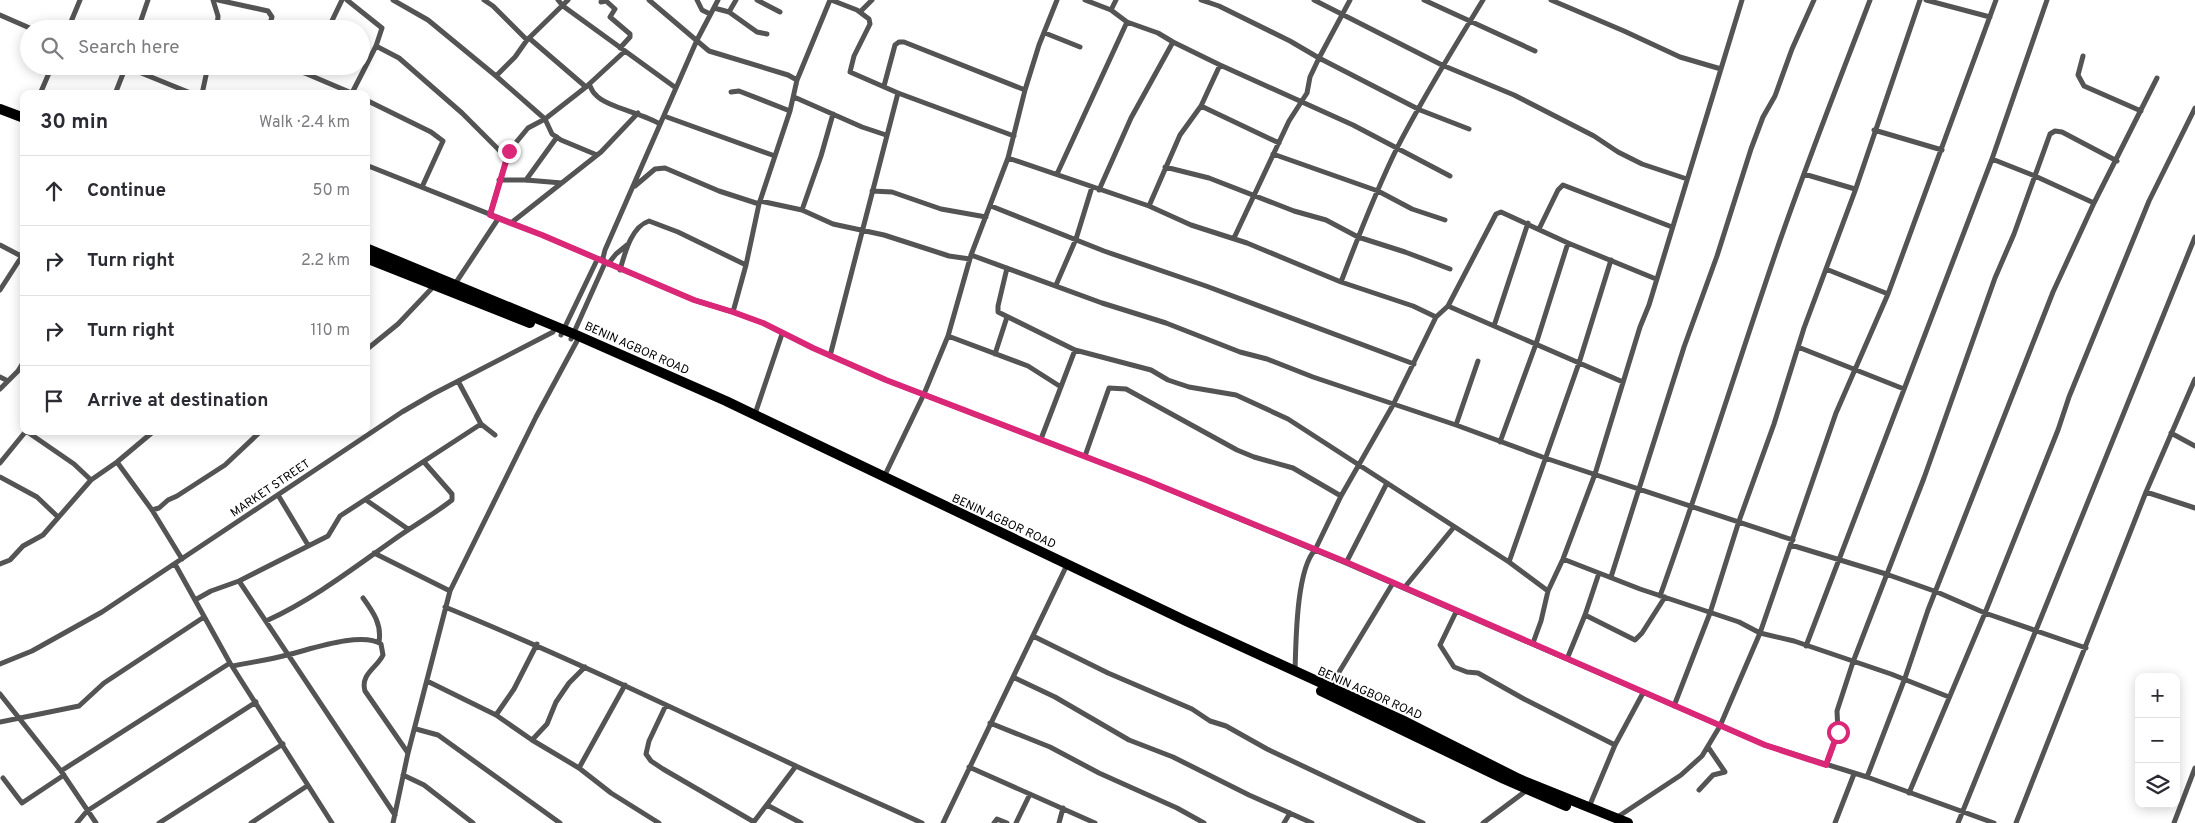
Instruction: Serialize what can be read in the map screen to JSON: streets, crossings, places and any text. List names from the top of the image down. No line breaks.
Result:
{"streets":{"highway":["BENIN AGBOR ROAD"],"street":["MARKET STREET"]},"crossings":[["BENIN AGBOR ROAD","MARKET STREET"]],"page":{"search":"Search here","heading":["30 min","Walk · 2.4 km"],"list":[["Continue","50 m"],["Turn right","2.2 km"],["Turn right","110 m"],"Arrive at destination"],"map_buttons":["+","−"]}}
